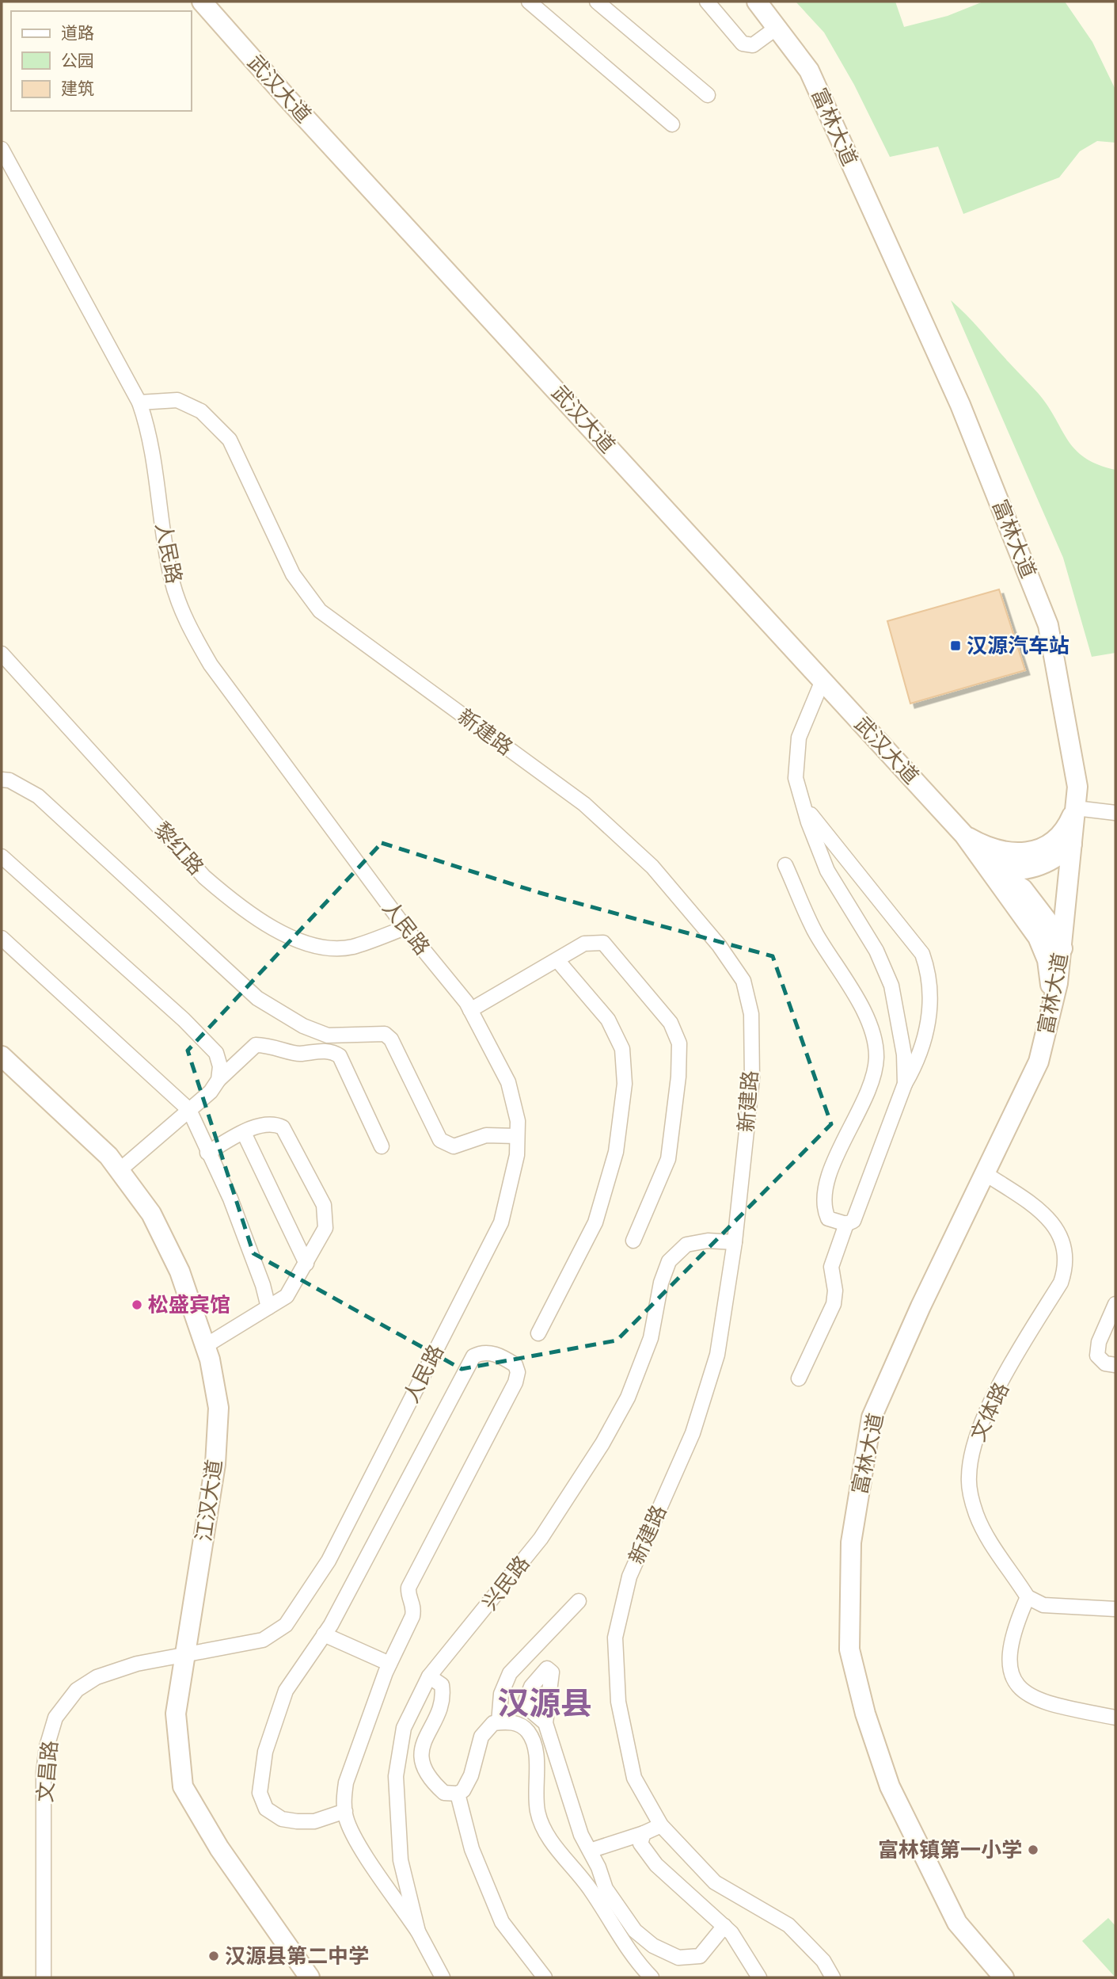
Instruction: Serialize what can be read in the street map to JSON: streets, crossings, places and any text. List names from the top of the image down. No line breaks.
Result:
{"streets":{"main road":["武汉大道","富林大道","江汉大道"],"street":["人民路","新建路","黎红路","文体路","兴民路","文昌路"]},"crossings":[["富林大道","文体路"],["人民路","新建路"],["人民路","黎红路"],["人民路","江汉大道"],["人民路","文昌路"],["新建路","兴民路"],["江汉大道","文昌路"]],"districts":["汉源县"],"places":{"transit":["汉源汽车站"],"other":["松盛宾馆","富林镇第一小学","汉源县第二中学"]},"legend":["道路","公园","建筑"]}
